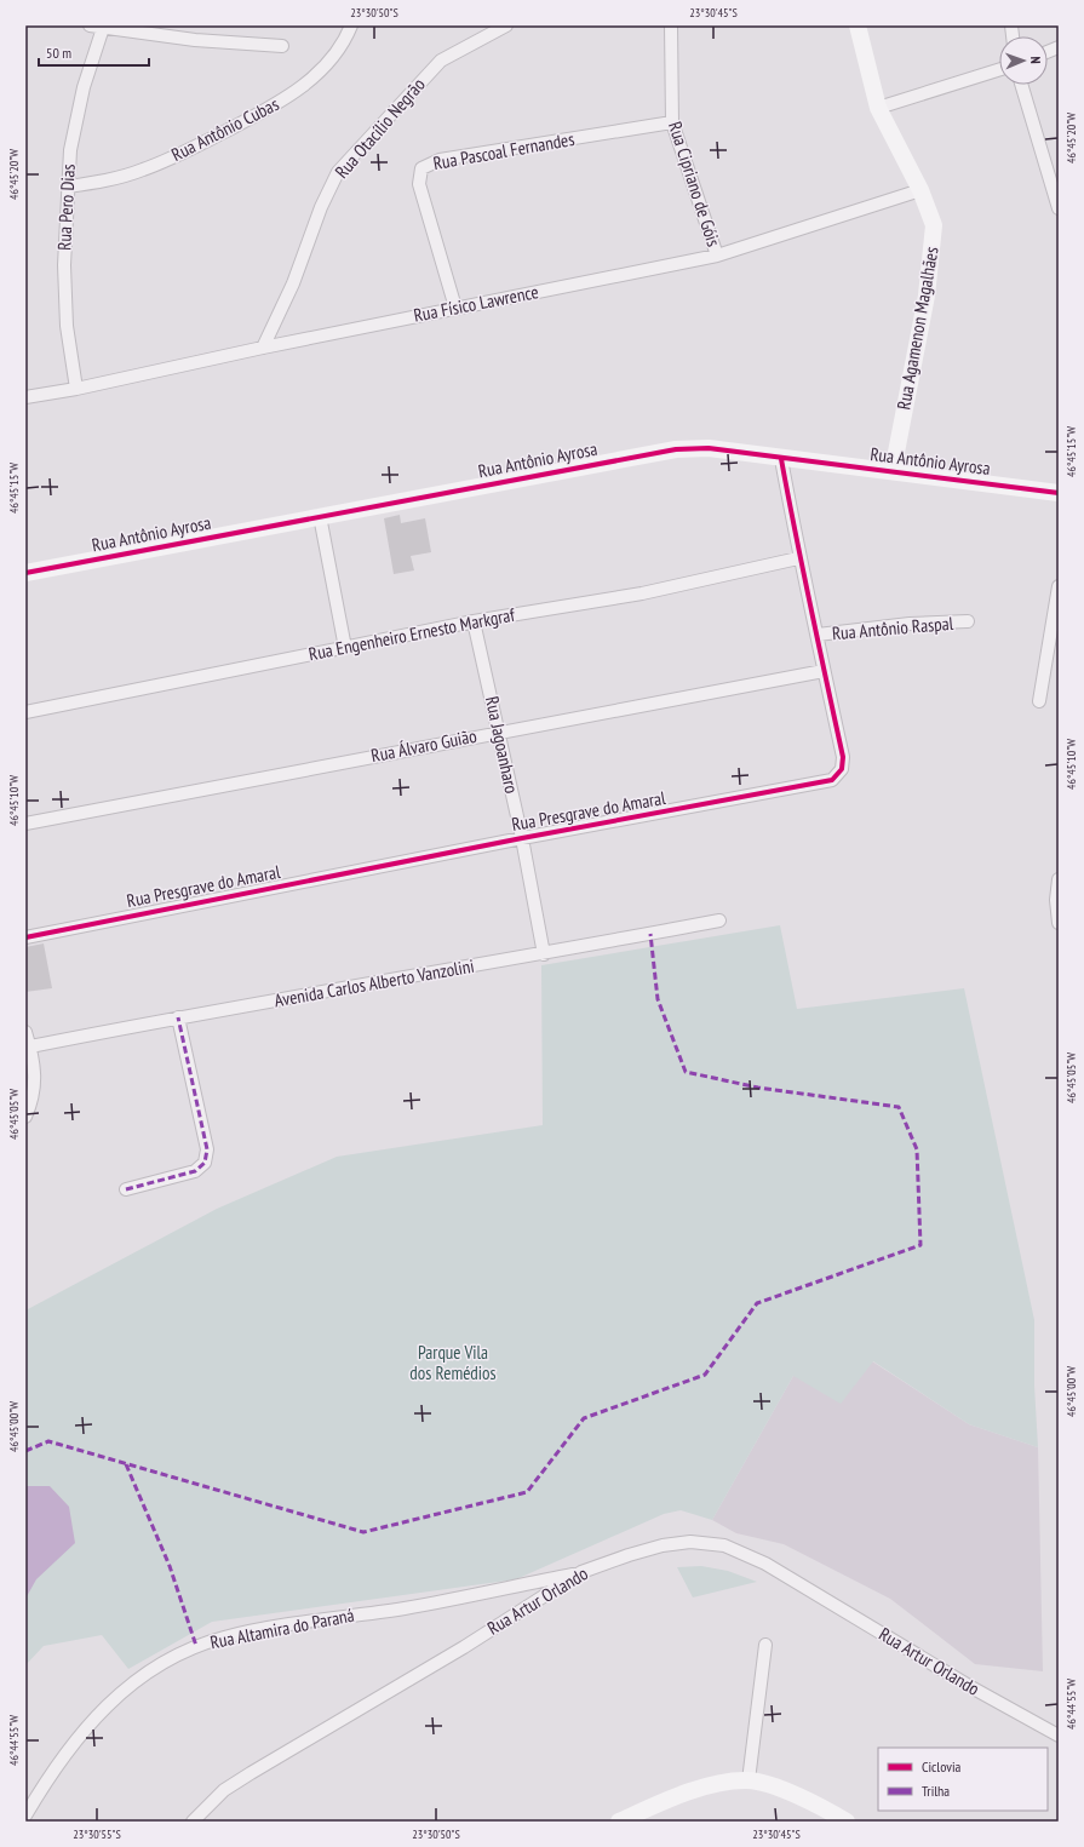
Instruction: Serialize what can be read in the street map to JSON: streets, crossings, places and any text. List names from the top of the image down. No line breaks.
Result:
{"streets":{"street":["Rua Otacílio Negrão","Rua Antônio Cubas","Rua Pascoal Fernandes","Rua Cipriano de Góis","Rua Pero Dias","Rua Físico Lawrence","Rua Agamenon Magalhães","Rua Antônio Ayrosa","Rua Antônio Raspal","Rua Engenheiro Ernesto Markgraf","Rua Jagoanharo","Rua Álvaro Guião","Rua Presgrave do Amaral","Avenida Carlos Alberto Vanzolini","Rua Artur Orlando","Rua Altamira do Paraná"]},"crossings":[["Rua Otacílio Negrão","Rua Físico Lawrence"],["Rua Antônio Cubas","Rua Pero Dias"],["Rua Pascoal Fernandes","Rua Cipriano de Góis"],["Rua Pascoal Fernandes","Rua Físico Lawrence"],["Rua Cipriano de Góis","Rua Físico Lawrence"],["Rua Pero Dias","Rua Físico Lawrence"],["Rua Físico Lawrence","Rua Agamenon Magalhães"],["Rua Agamenon Magalhães","Rua Antônio Ayrosa"],["Rua Antônio Ayrosa","Rua Presgrave do Amaral"],["Rua Antônio Raspal","Rua Presgrave do Amaral"],["Rua Engenheiro Ernesto Markgraf","Rua Jagoanharo"],["Rua Engenheiro Ernesto Markgraf","Rua Presgrave do Amaral"],["Rua Jagoanharo","Rua Álvaro Guião"],["Rua Jagoanharo","Rua Presgrave do Amaral"],["Rua Jagoanharo","Avenida Carlos Alberto Vanzolini"],["Rua Álvaro Guião","Rua Presgrave do Amaral"],["Rua Artur Orlando","Rua Altamira do Paraná"]],"parks":["Parque Vila dos Remédios"],"legend":["Ciclovia","Trilha"],"scale_bar":"50 m","north":"right","coordinates":["23°30'50\"S","23°30'45\"S","46°45'20\"W","46°45'15\"W","46°45'10\"W","46°45'05\"W","46°45'00\"W","46°44'55\"W","23°30'55\"S"]}
